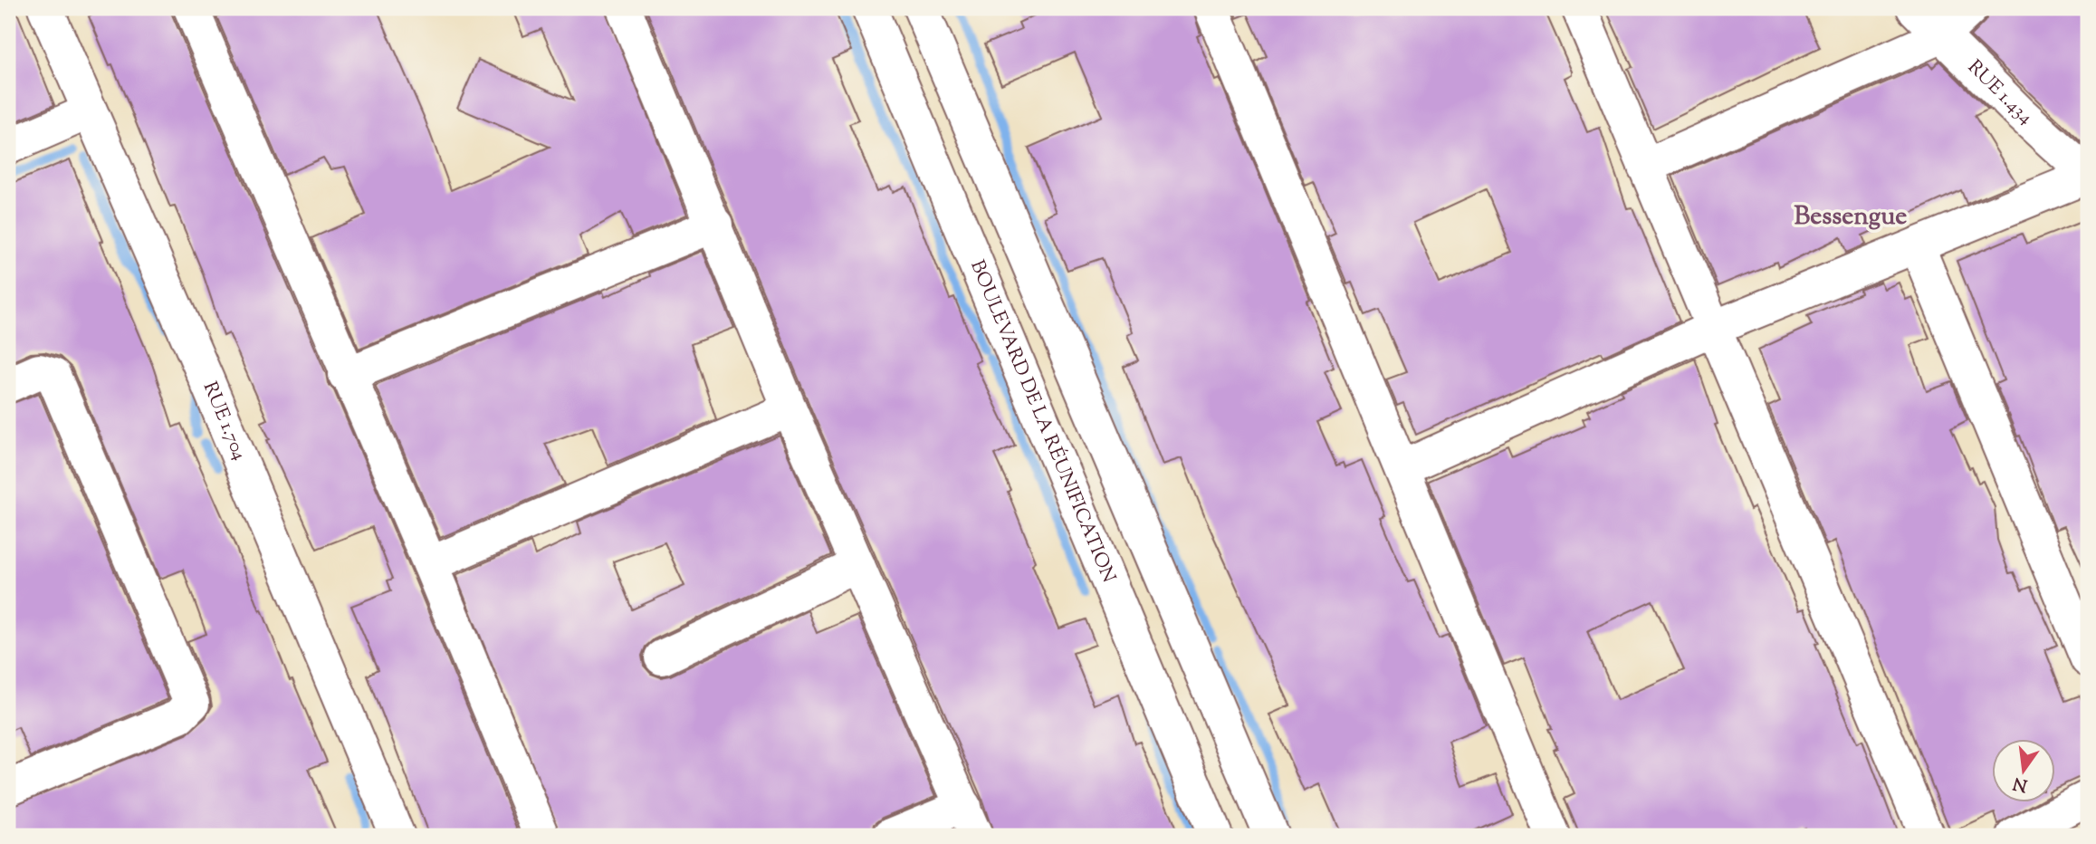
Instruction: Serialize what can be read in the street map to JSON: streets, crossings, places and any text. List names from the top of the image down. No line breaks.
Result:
{"streets":{"street":["RUE 1.434","RUE 1.704","BOULEVARD DE LA RÉUNIFICATION"]},"districts":["Bessengue"],"north":"bottom"}
